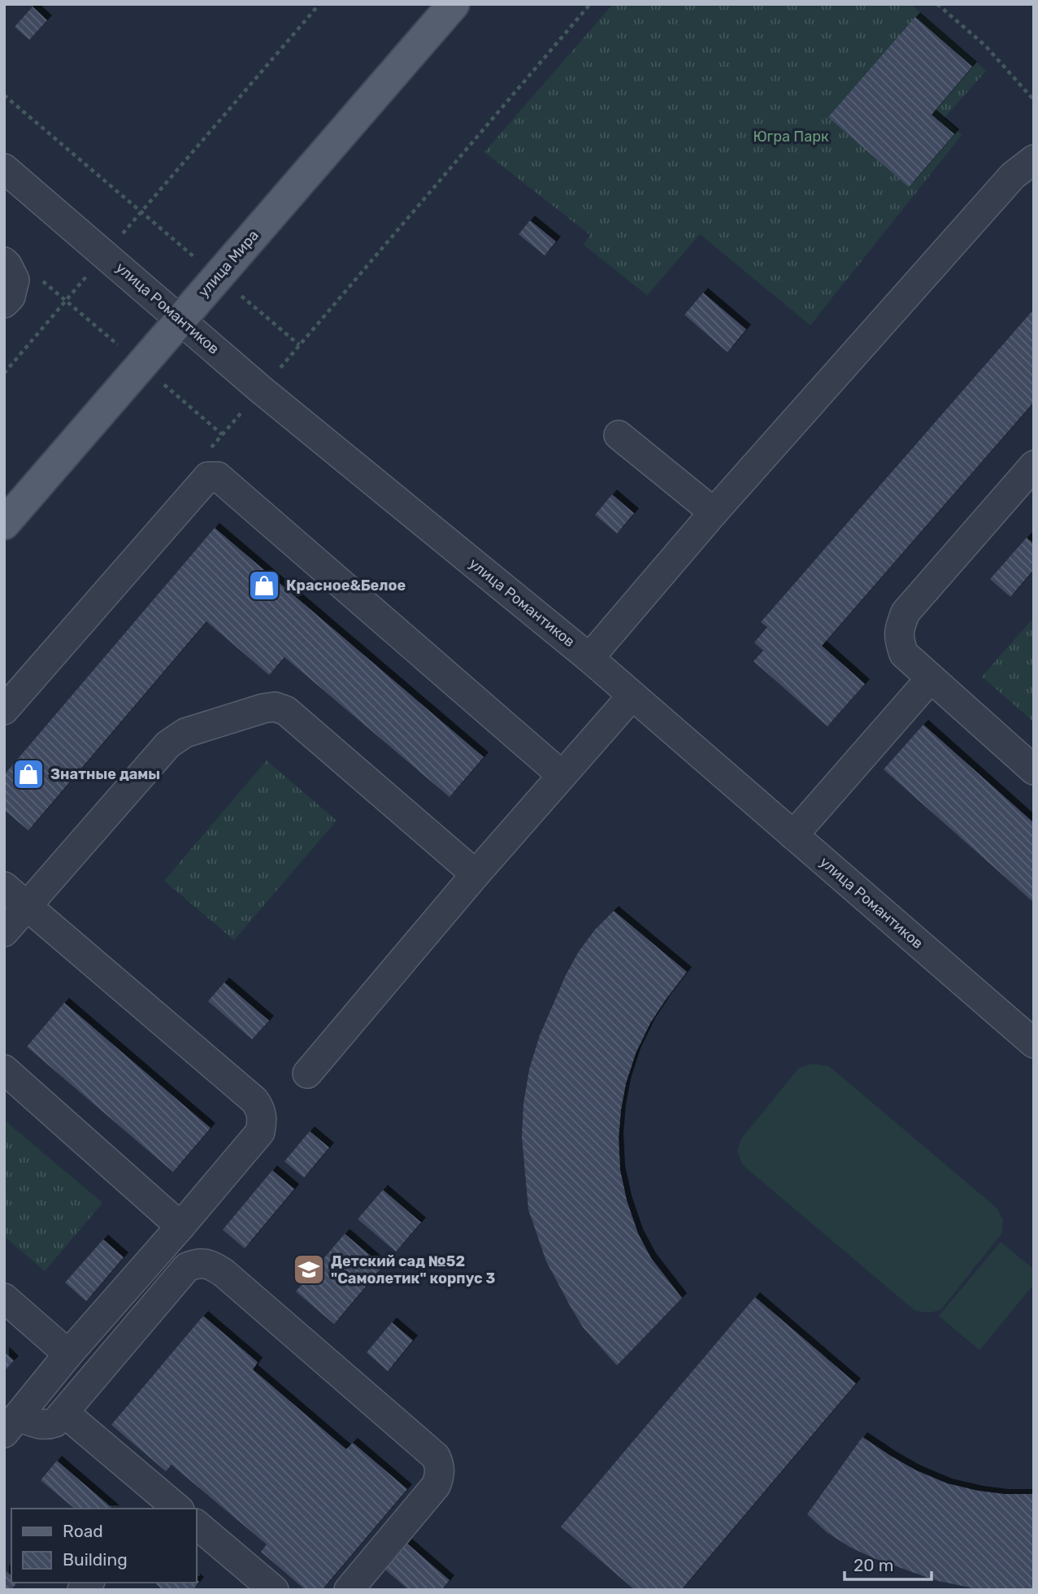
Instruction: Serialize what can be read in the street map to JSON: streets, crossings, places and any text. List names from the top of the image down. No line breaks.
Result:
{"streets":{"main road":["улица Мира"],"street":["улица Романтиков"]},"crossings":[["улица Мира","улица Романтиков"]],"parks":["Югра Парк"],"places":{"shop":["Красное&Белое","Знатные дамы"],"school or university":["Детский сад №52 \"Самолетик\" корпус 3"]},"legend":["Road","Building"],"scale_bar":"20 m"}
